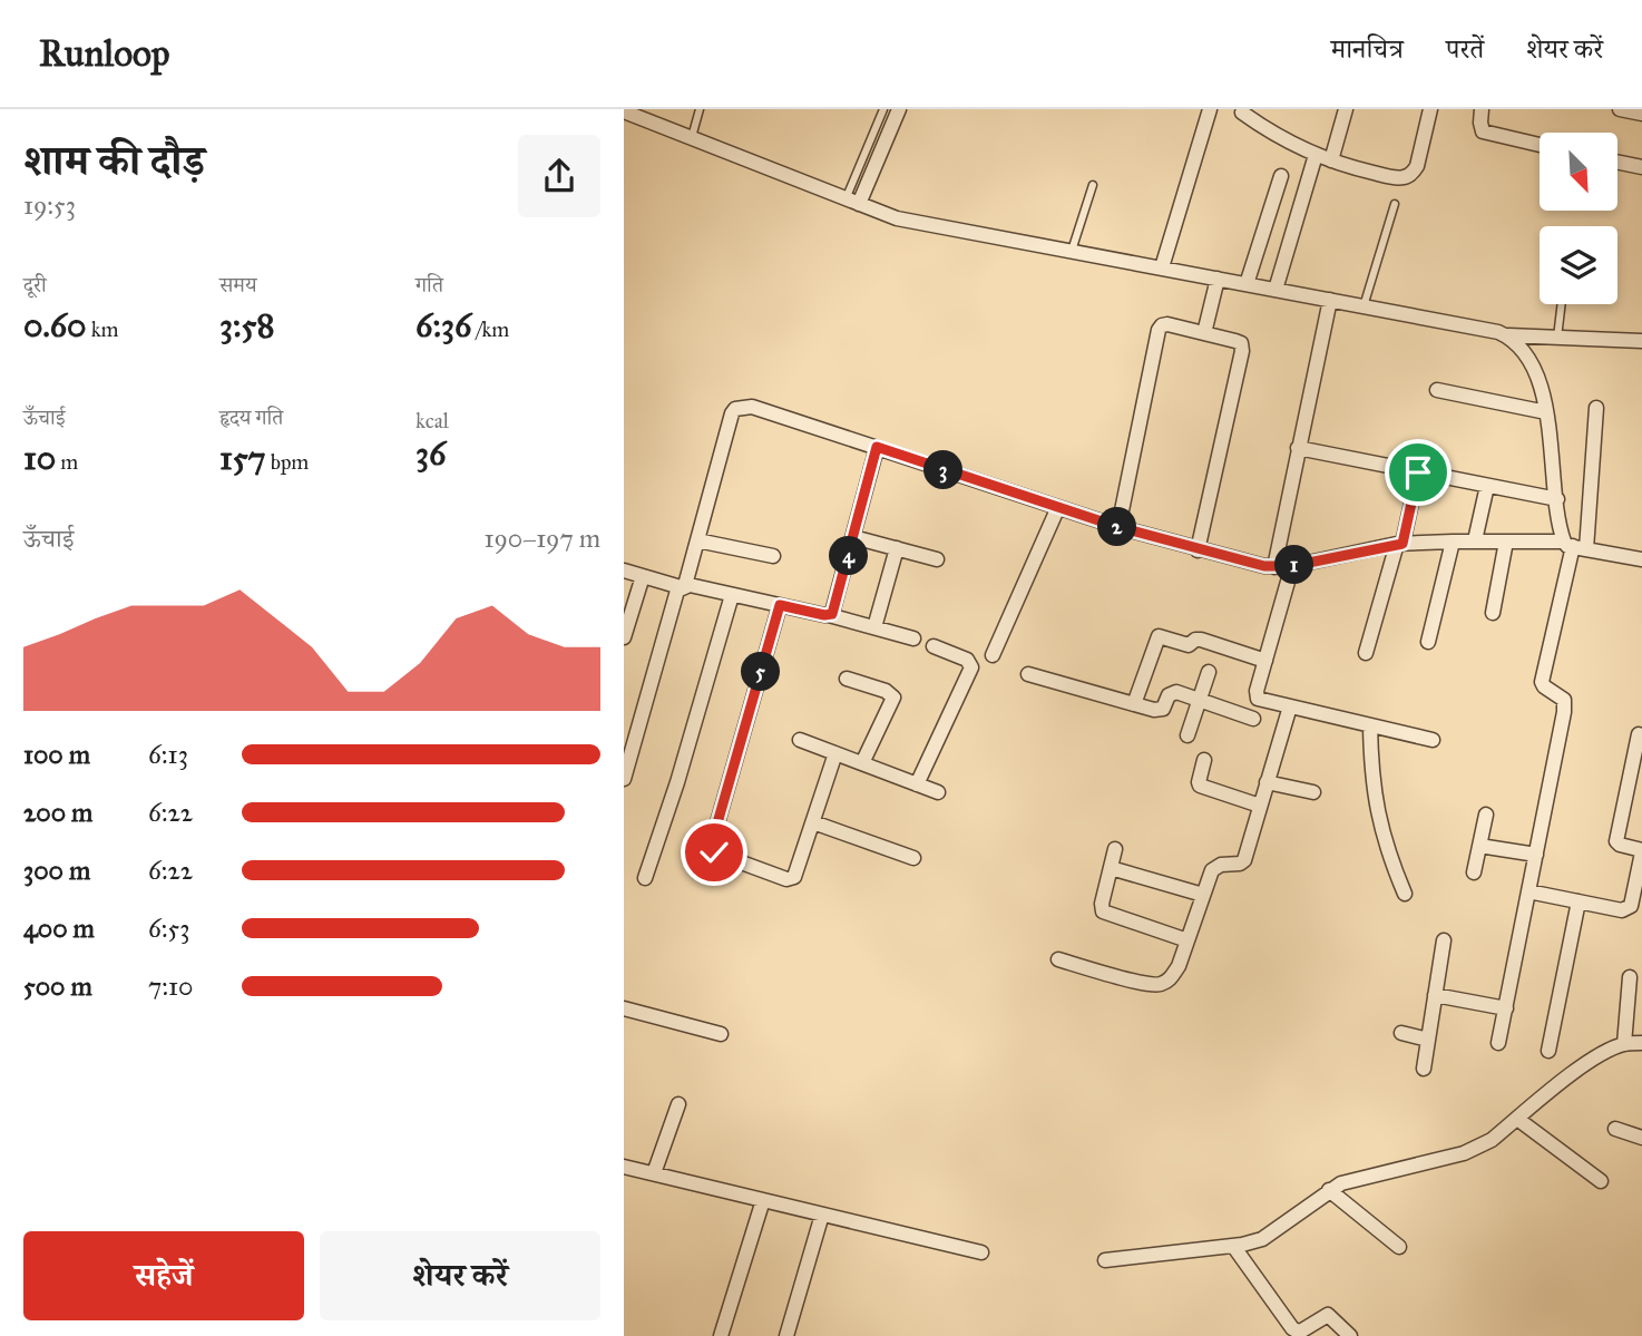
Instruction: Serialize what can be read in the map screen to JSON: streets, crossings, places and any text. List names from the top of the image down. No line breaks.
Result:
{"north":"bottom right","page":{"header":"Runloop","nav":["मानचित्र","परतें","शेयर करें"],"heading":["शाम की दौड़","19:53"],"stats":[["दूरी","0.60 km"],["समय","3:58"],["गति","6:36 /km"],["ऊँचाई","10 m"],["हृदय गति","157 bpm"],["kcal","36"]],"pins":["3","2","4","1","5"],"chart":["ऊँचाई","190–197 m"],"list":[{"name":"100 m","note":"6:13"},{"name":"200 m","note":"6:22"},{"name":"300 m","note":"6:22"},{"name":"400 m","note":"6:53"},{"name":"500 m","note":"7:10"}],"buttons":["सहेजें","शेयर करें"]}}
